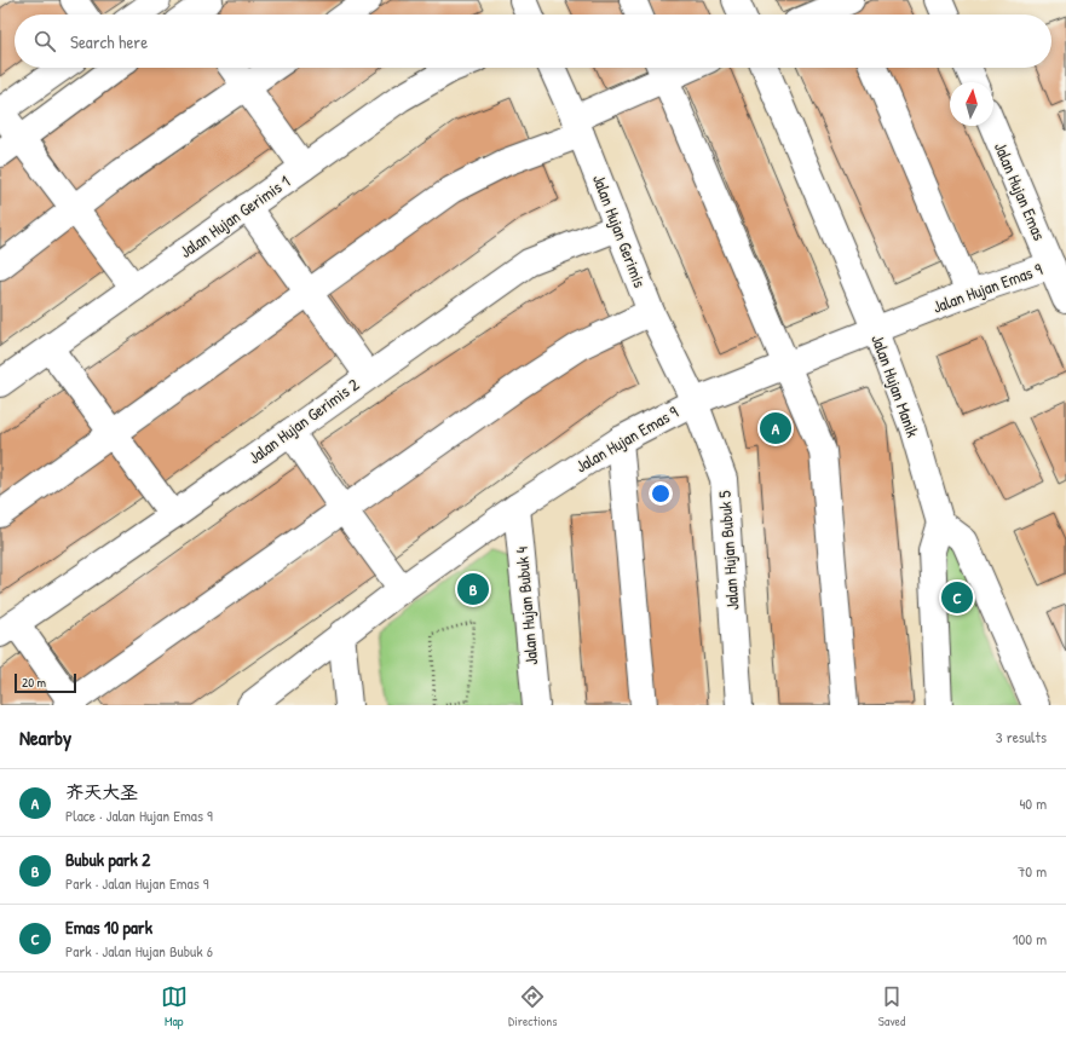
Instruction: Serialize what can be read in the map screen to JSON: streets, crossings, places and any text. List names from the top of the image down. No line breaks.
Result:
{"streets":{"street":["Jalan Hujan Emas","Jalan Hujan Gerimis 1","Jalan Hujan Gerimis","Jalan Hujan Emas 9","Jalan Hujan Manik","Jalan Hujan Gerimis 2","Jalan Hujan Bubuk 5","Jalan Hujan Bubuk 4"]},"crossings":[["Jalan Hujan Emas","Jalan Hujan Emas 9"],["Jalan Hujan Gerimis","Jalan Hujan Emas 9"],["Jalan Hujan Gerimis","Jalan Hujan Gerimis 2"],["Jalan Hujan Gerimis","Jalan Hujan Bubuk 5"],["Jalan Hujan Emas 9","Jalan Hujan Manik"],["Jalan Hujan Emas 9","Jalan Hujan Bubuk 5"],["Jalan Hujan Emas 9","Jalan Hujan Bubuk 4"]],"scale_bar":"20 m","north":"top","page":{"search":"Search here","pins":["A","B","C"],"scale":"20 m","heading":["Nearby","3 results"],"list":[{"mark":"A","name":"齐天大圣","note":"Place · Jalan Hujan Emas 9","value":"40 m"},{"mark":"B","name":"Bubuk park 2","note":"Park · Jalan Hujan Emas 9","value":"70 m"},{"mark":"C","name":"Emas 10 park","note":"Park · Jalan Hujan Bubuk 6","value":"100 m"}],"nav":["Map","Directions","Saved"]}}
